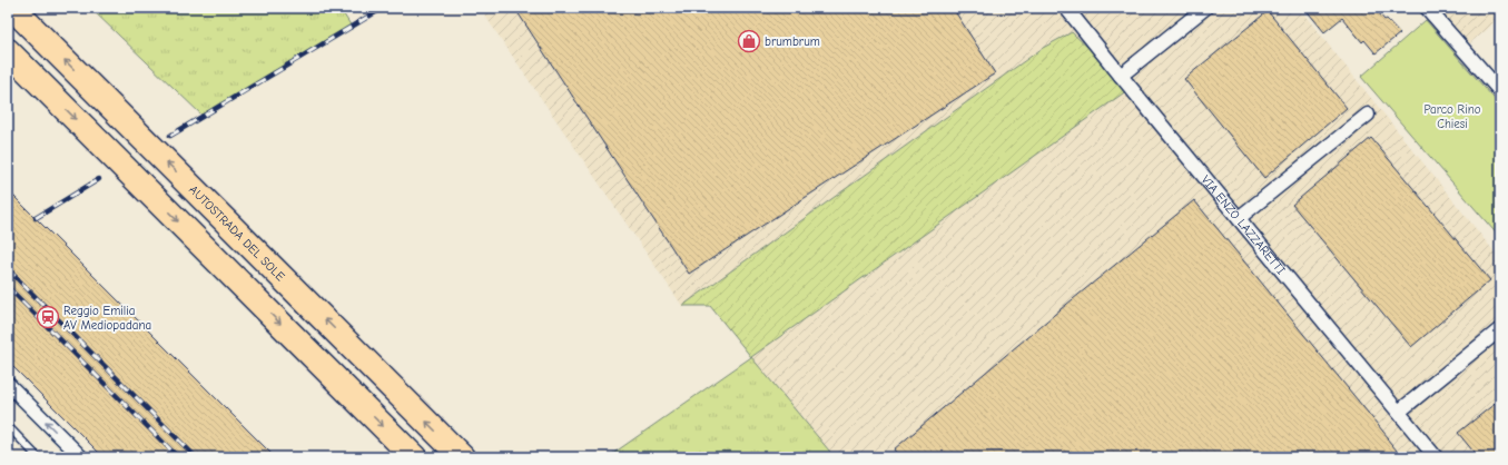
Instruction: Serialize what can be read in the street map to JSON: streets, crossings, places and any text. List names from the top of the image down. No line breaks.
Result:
{"streets":{"highway":["AUTOSTRADA DEL SOLE"],"street":["VIA ENZO LAZZARETTI"]},"parks":["Parco Rino Chiesi"],"places":{"shop":["brumbrum"],"station":["Reggio Emilia AV Mediopadana"]}}
